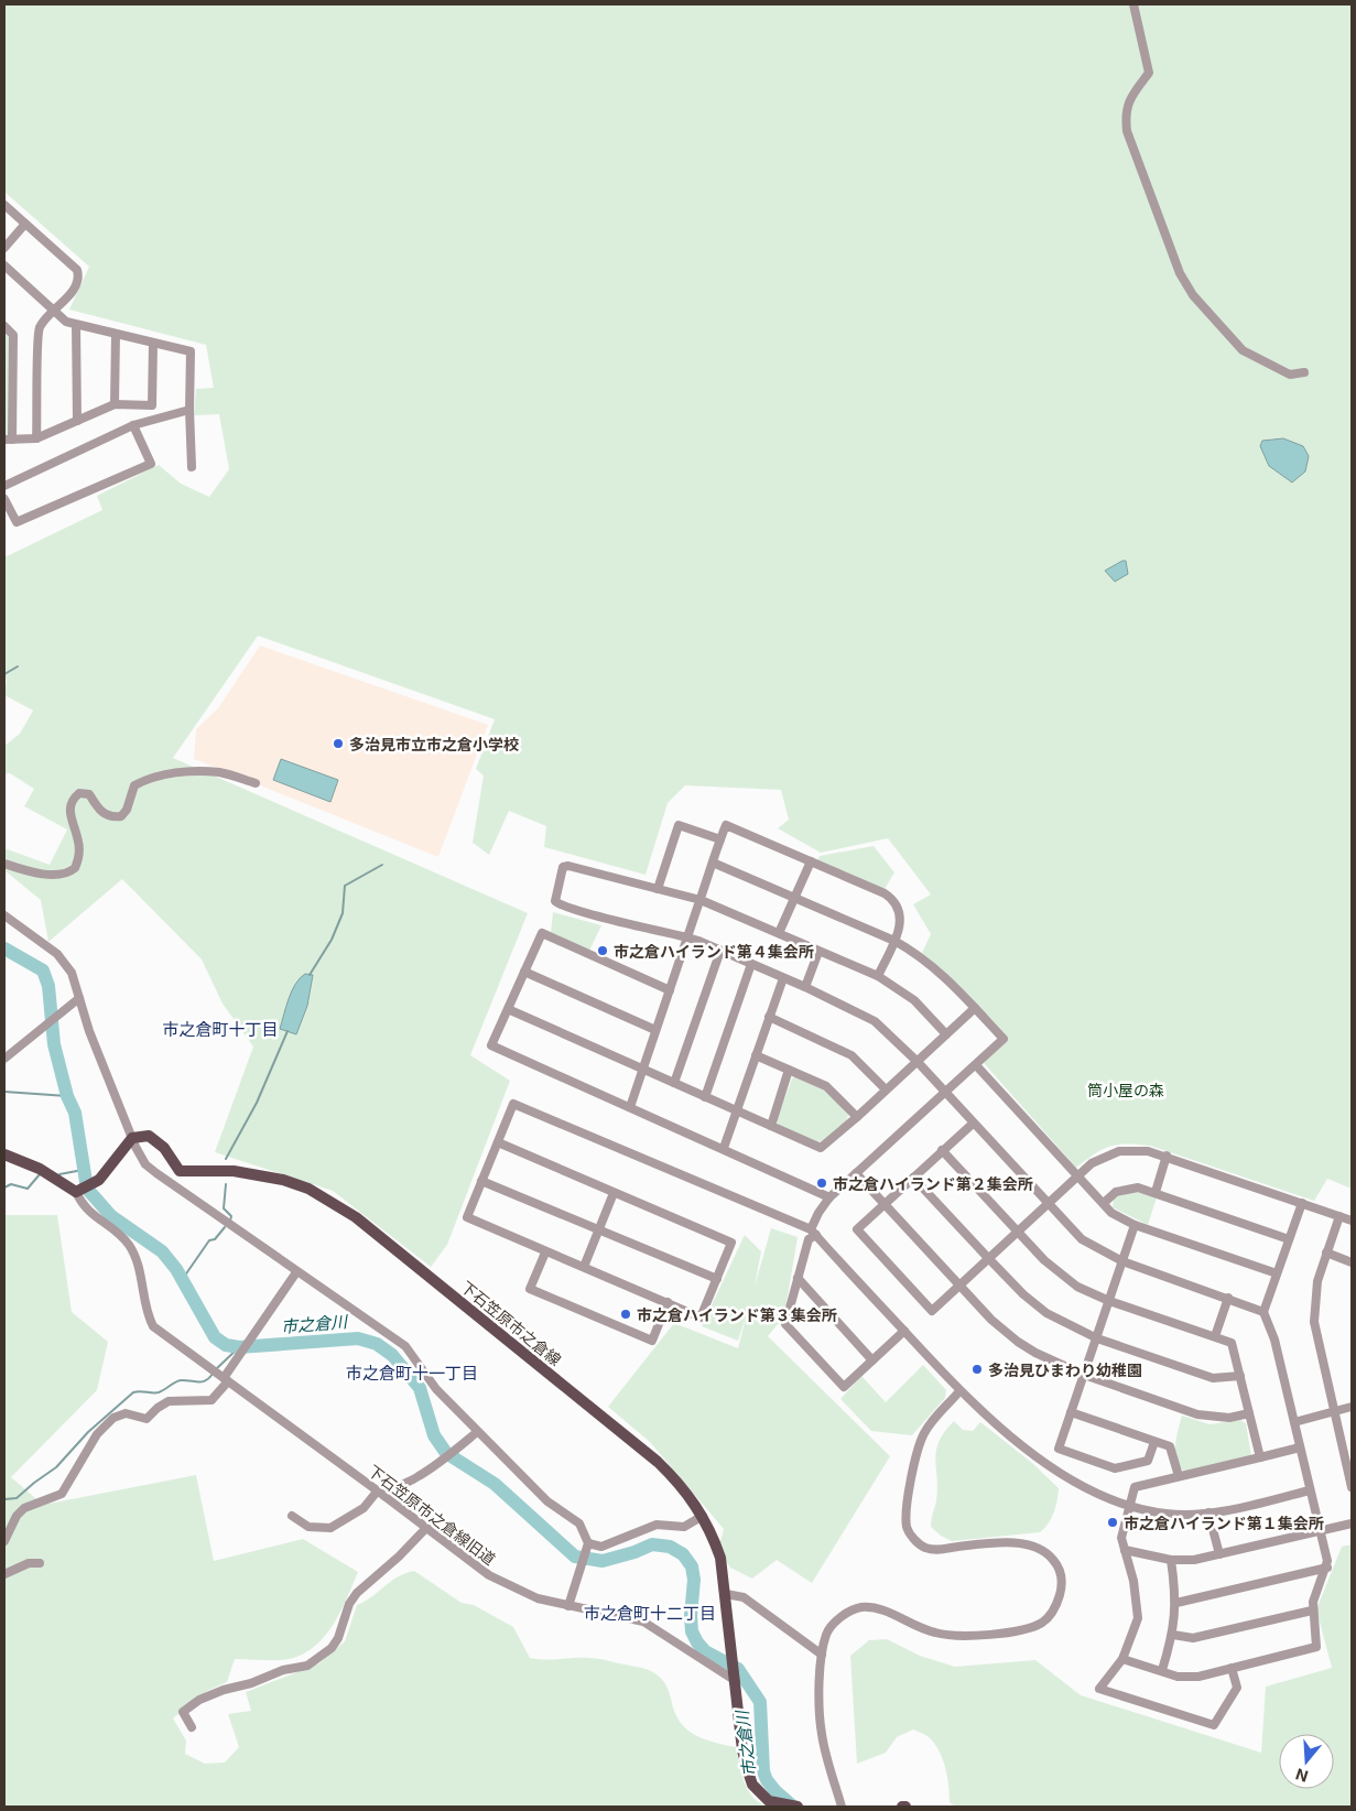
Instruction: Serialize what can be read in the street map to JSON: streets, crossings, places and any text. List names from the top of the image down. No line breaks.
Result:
{"streets":{"main road":["下石笠原市之倉線"],"street":["下石笠原市之倉線旧道"]},"crossings":[["下石笠原市之倉線","下石笠原市之倉線旧道"]],"districts":["市之倉町十丁目","市之倉町十一丁目","市之倉町十二丁目"],"water":["市之倉川"],"parks":["筒小屋の森"],"places":["多治見市立市之倉小学校","市之倉ハイランド第４集会所","市之倉ハイランド第２集会所","市之倉ハイランド第３集会所","多治見ひまわり幼稚園","市之倉ハイランド第１集会所"],"north":"bottom"}
